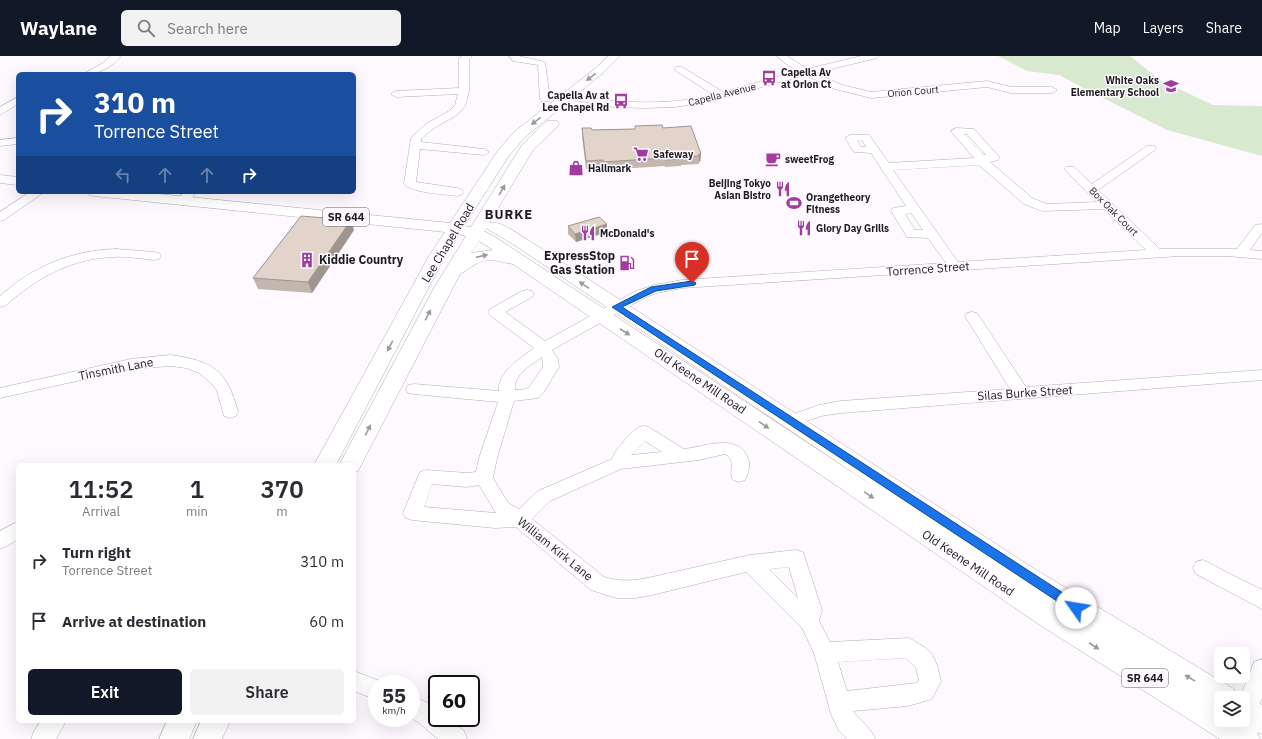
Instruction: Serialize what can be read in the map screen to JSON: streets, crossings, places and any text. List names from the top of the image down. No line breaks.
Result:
{"streets":{"main road":["SR 644","Lee Chapel Road","Old Keene Mill Road"],"street":["Orion Court","Capella Avenue","Box Oak Court","Torrence Street","Tinsmith Lane","Silas Burke Street","William Kirk Lane"]},"crossings":[["Orion Court","Capella Avenue"],["Capella Avenue","Lee Chapel Road"],["Box Oak Court","Torrence Street"],["Lee Chapel Road","Old Keene Mill Road"],["Torrence Street","Old Keene Mill Road"],["Old Keene Mill Road","Silas Burke Street"]],"districts":["BURKE"],"places":{"bus stop":["Capella Av at Orion Ct","Capella Av at Lee Chapel Rd"],"school or university":["White Oaks Elementary School"],"supermarket":["Safeway"],"cafe":["sweetFrog"],"shop":["Hallmark"],"restaurant":["Beijing Tokyo Asian Bistro","Glory Day Grills","McDonald's"],"sports":["Orangetheory Fitness"],"building":["Kiddie Country"],"fuel station":["ExpressStop Gas Station"]},"page":{"header":"Waylane","search":"Search here","nav":["Map","Layers","Share"],"turn":["310 m","Torrence Street"],"eta":["11:52","Arrival","1","min","370","m"],"list":[{"name":"Turn right","note":"Torrence Street","value":"310 m"},{"name":"Arrive at destination","value":"60 m"}],"buttons":["Exit","Share"],"speed":"55 km/h","limit":"60"}}
